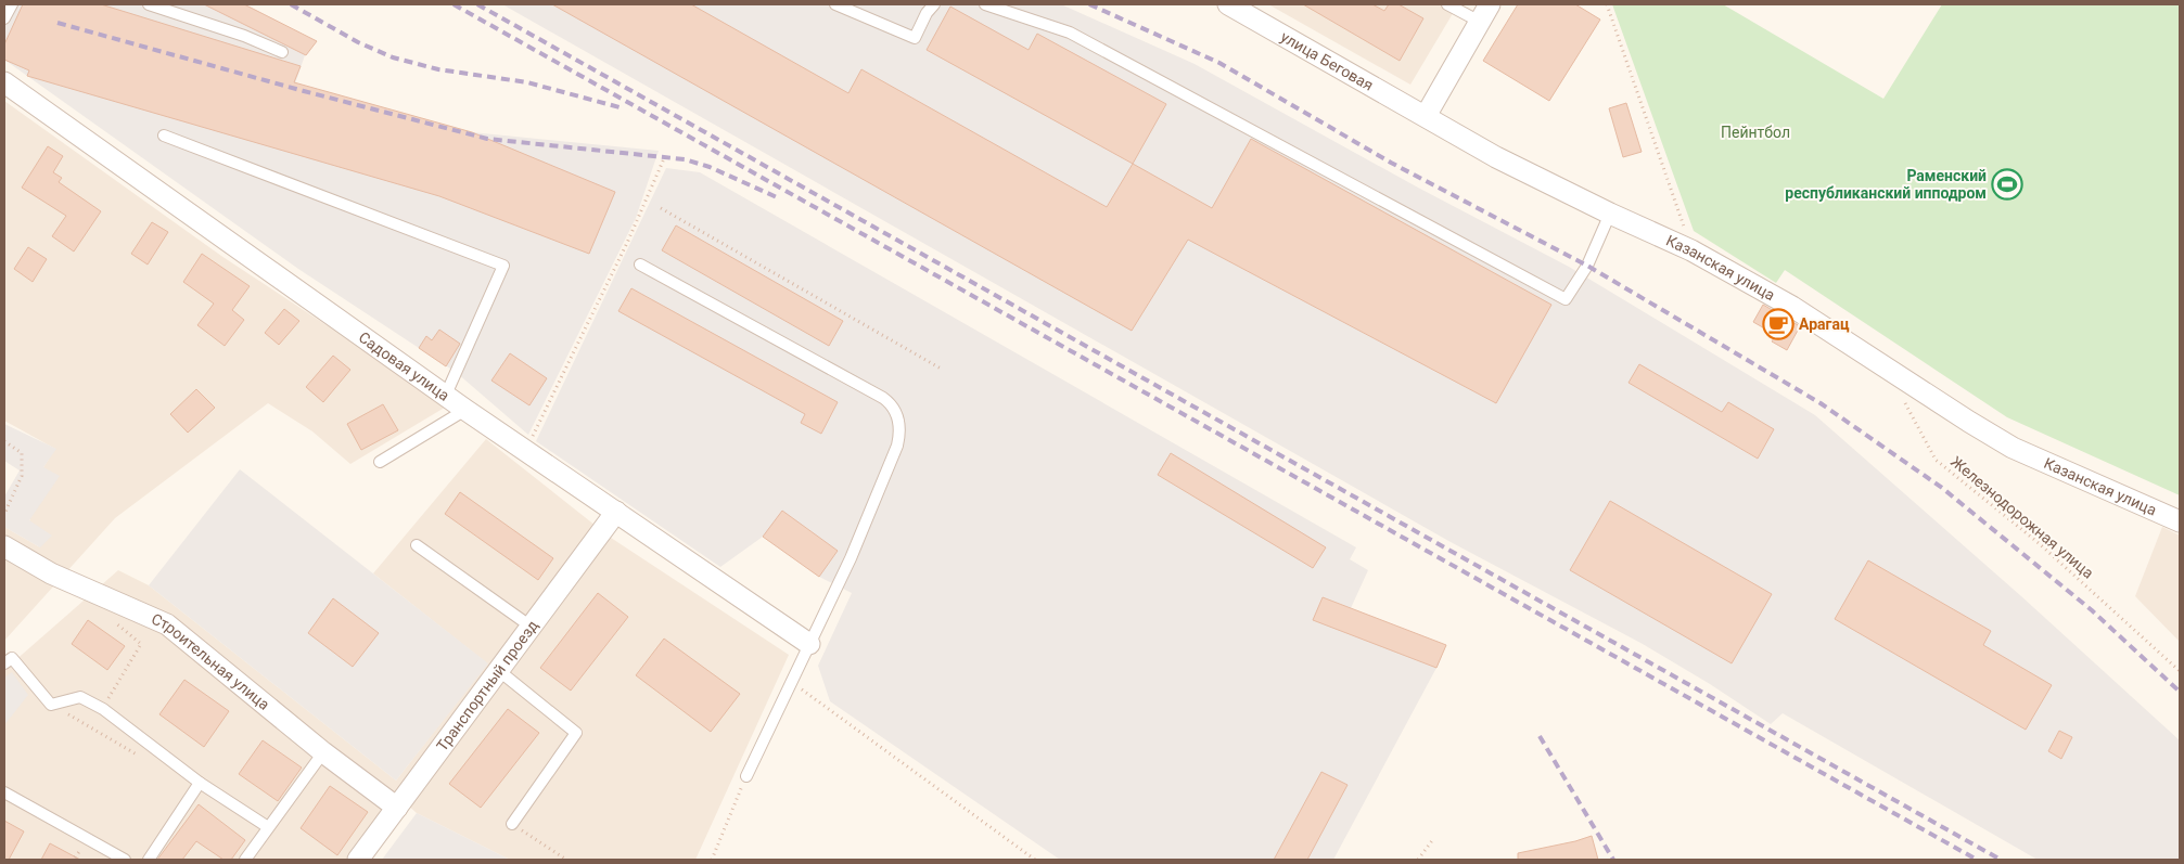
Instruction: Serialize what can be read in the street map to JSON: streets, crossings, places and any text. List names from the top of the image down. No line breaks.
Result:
{"streets":{"street":["улица Беговая","Казанская улица","Садовая улица","Строительная улица","Транспортный проезд"],"path":["Железнодорожная улица"]},"crossings":[["улица Беговая","Казанская улица"],["Садовая улица","Транспортный проезд"],["Строительная улица","Транспортный проезд"]],"parks":["Пейнтбол"],"places":{"sports":["Раменский республиканский ипподром"],"cafe":["Арагац"]}}
